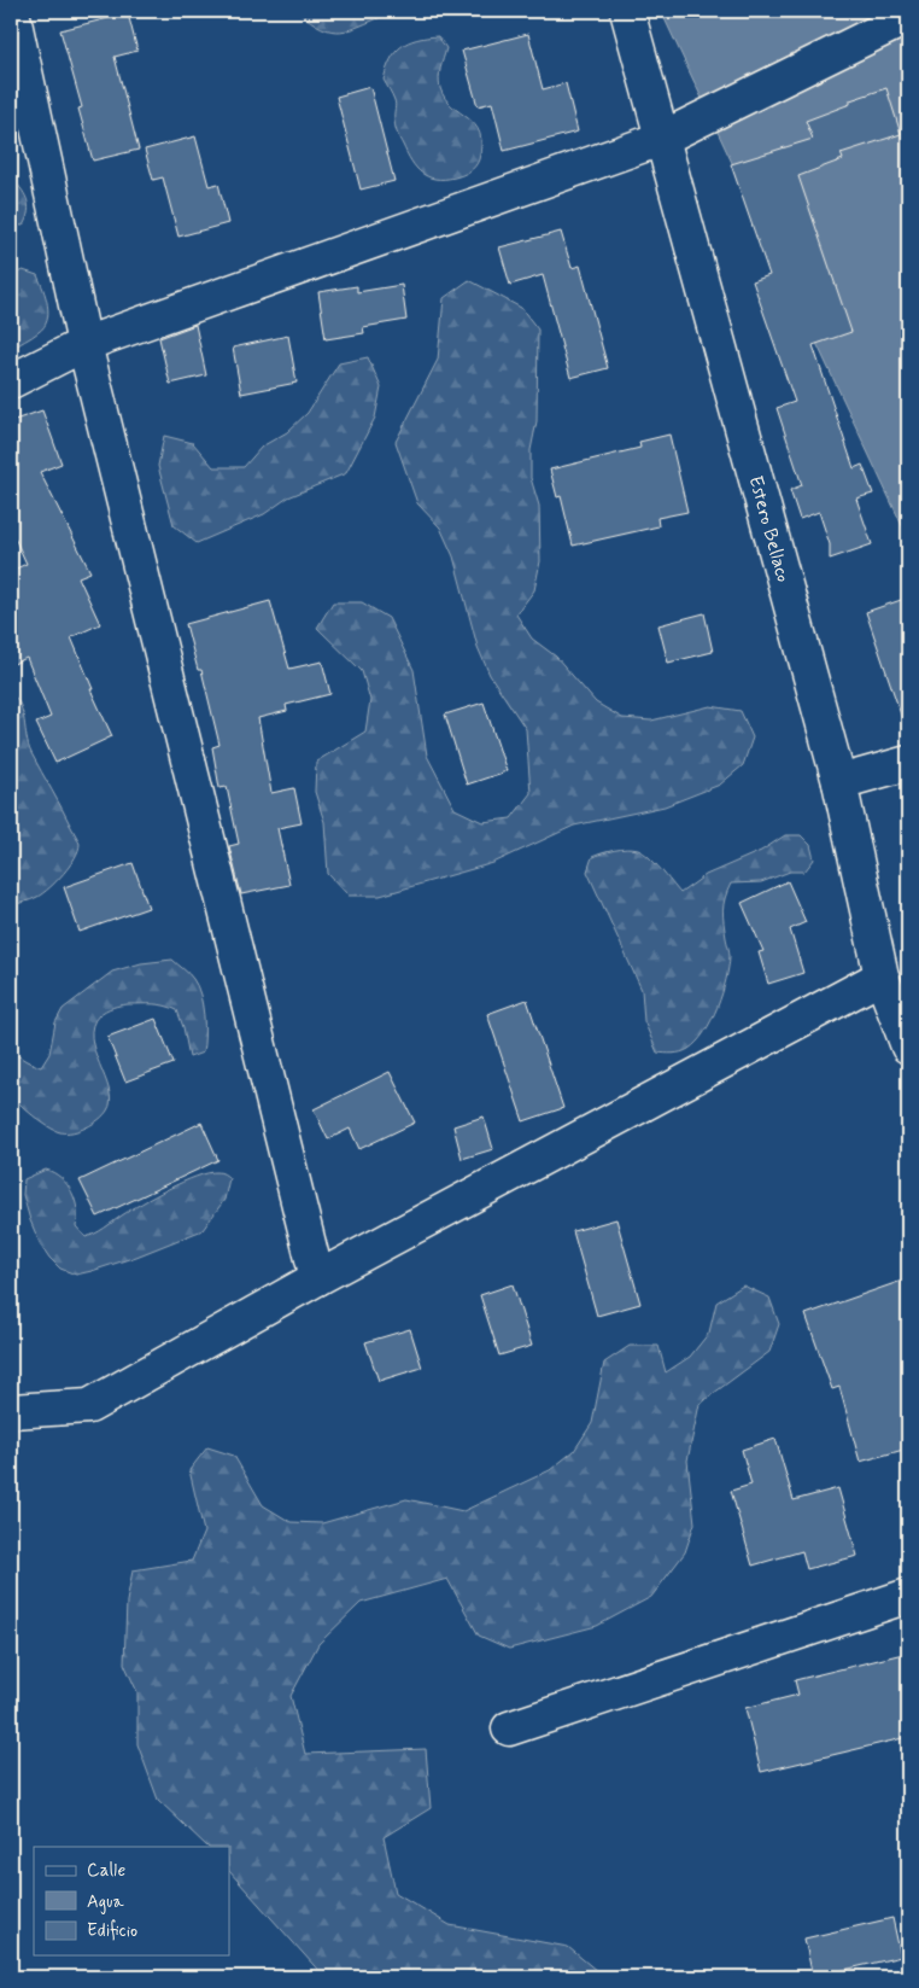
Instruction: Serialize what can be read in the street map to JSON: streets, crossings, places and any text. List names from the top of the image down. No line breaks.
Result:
{"streets":{"street":["Estero Bellaco"]},"legend":["Calle","Agua","Edificio"]}
